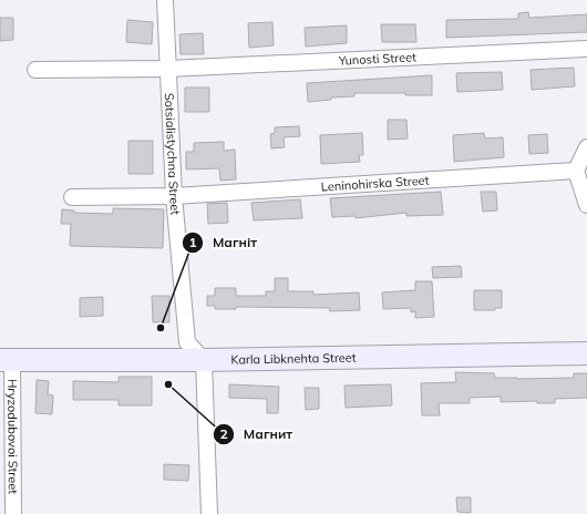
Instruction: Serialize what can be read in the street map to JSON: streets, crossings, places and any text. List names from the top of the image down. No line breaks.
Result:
{"streets":{"street":["Yunosti Street","Sotsialistychna Street","Leninohirska Street","Karla Libknehta Street","Hryzodubovoi Street"]},"crossings":[["Yunosti Street","Sotsialistychna Street"],["Sotsialistychna Street","Leninohirska Street"],["Sotsialistychna Street","Karla Libknehta Street"],["Karla Libknehta Street","Hryzodubovoi Street"]],"places":["Магніт","Магнит"]}
